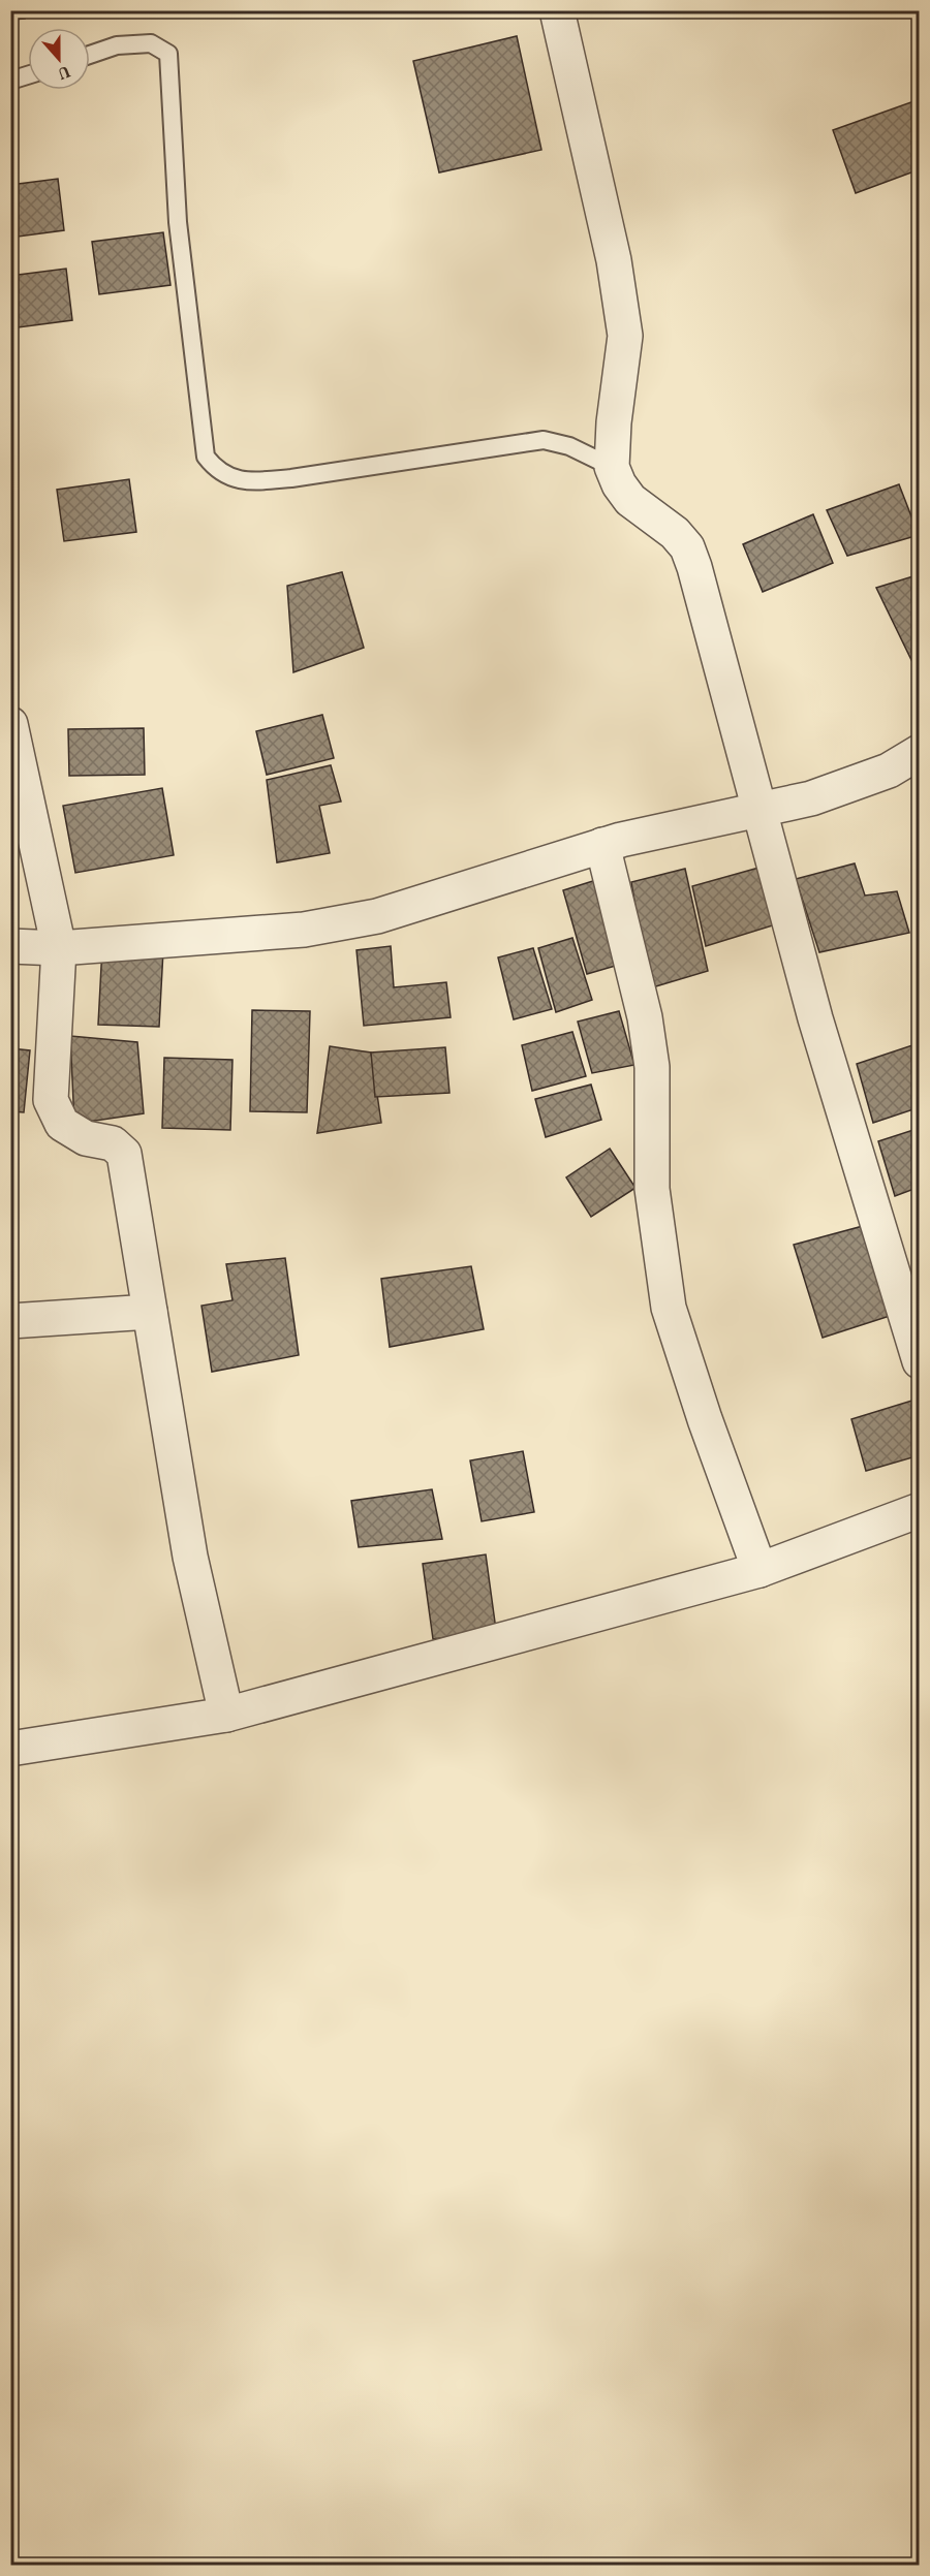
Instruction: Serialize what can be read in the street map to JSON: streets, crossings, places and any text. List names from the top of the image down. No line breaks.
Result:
{"north":"bottom"}
